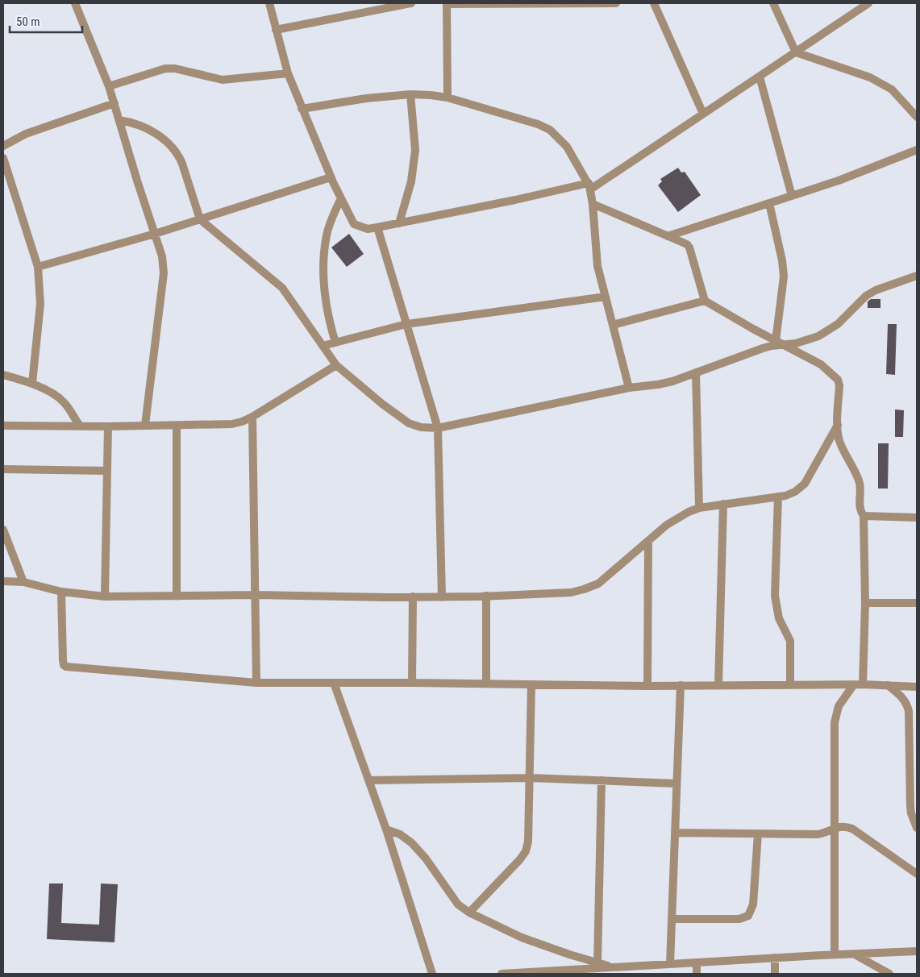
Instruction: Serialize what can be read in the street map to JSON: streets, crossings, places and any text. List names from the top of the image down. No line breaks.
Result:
{"scale_bar":"50 m"}
